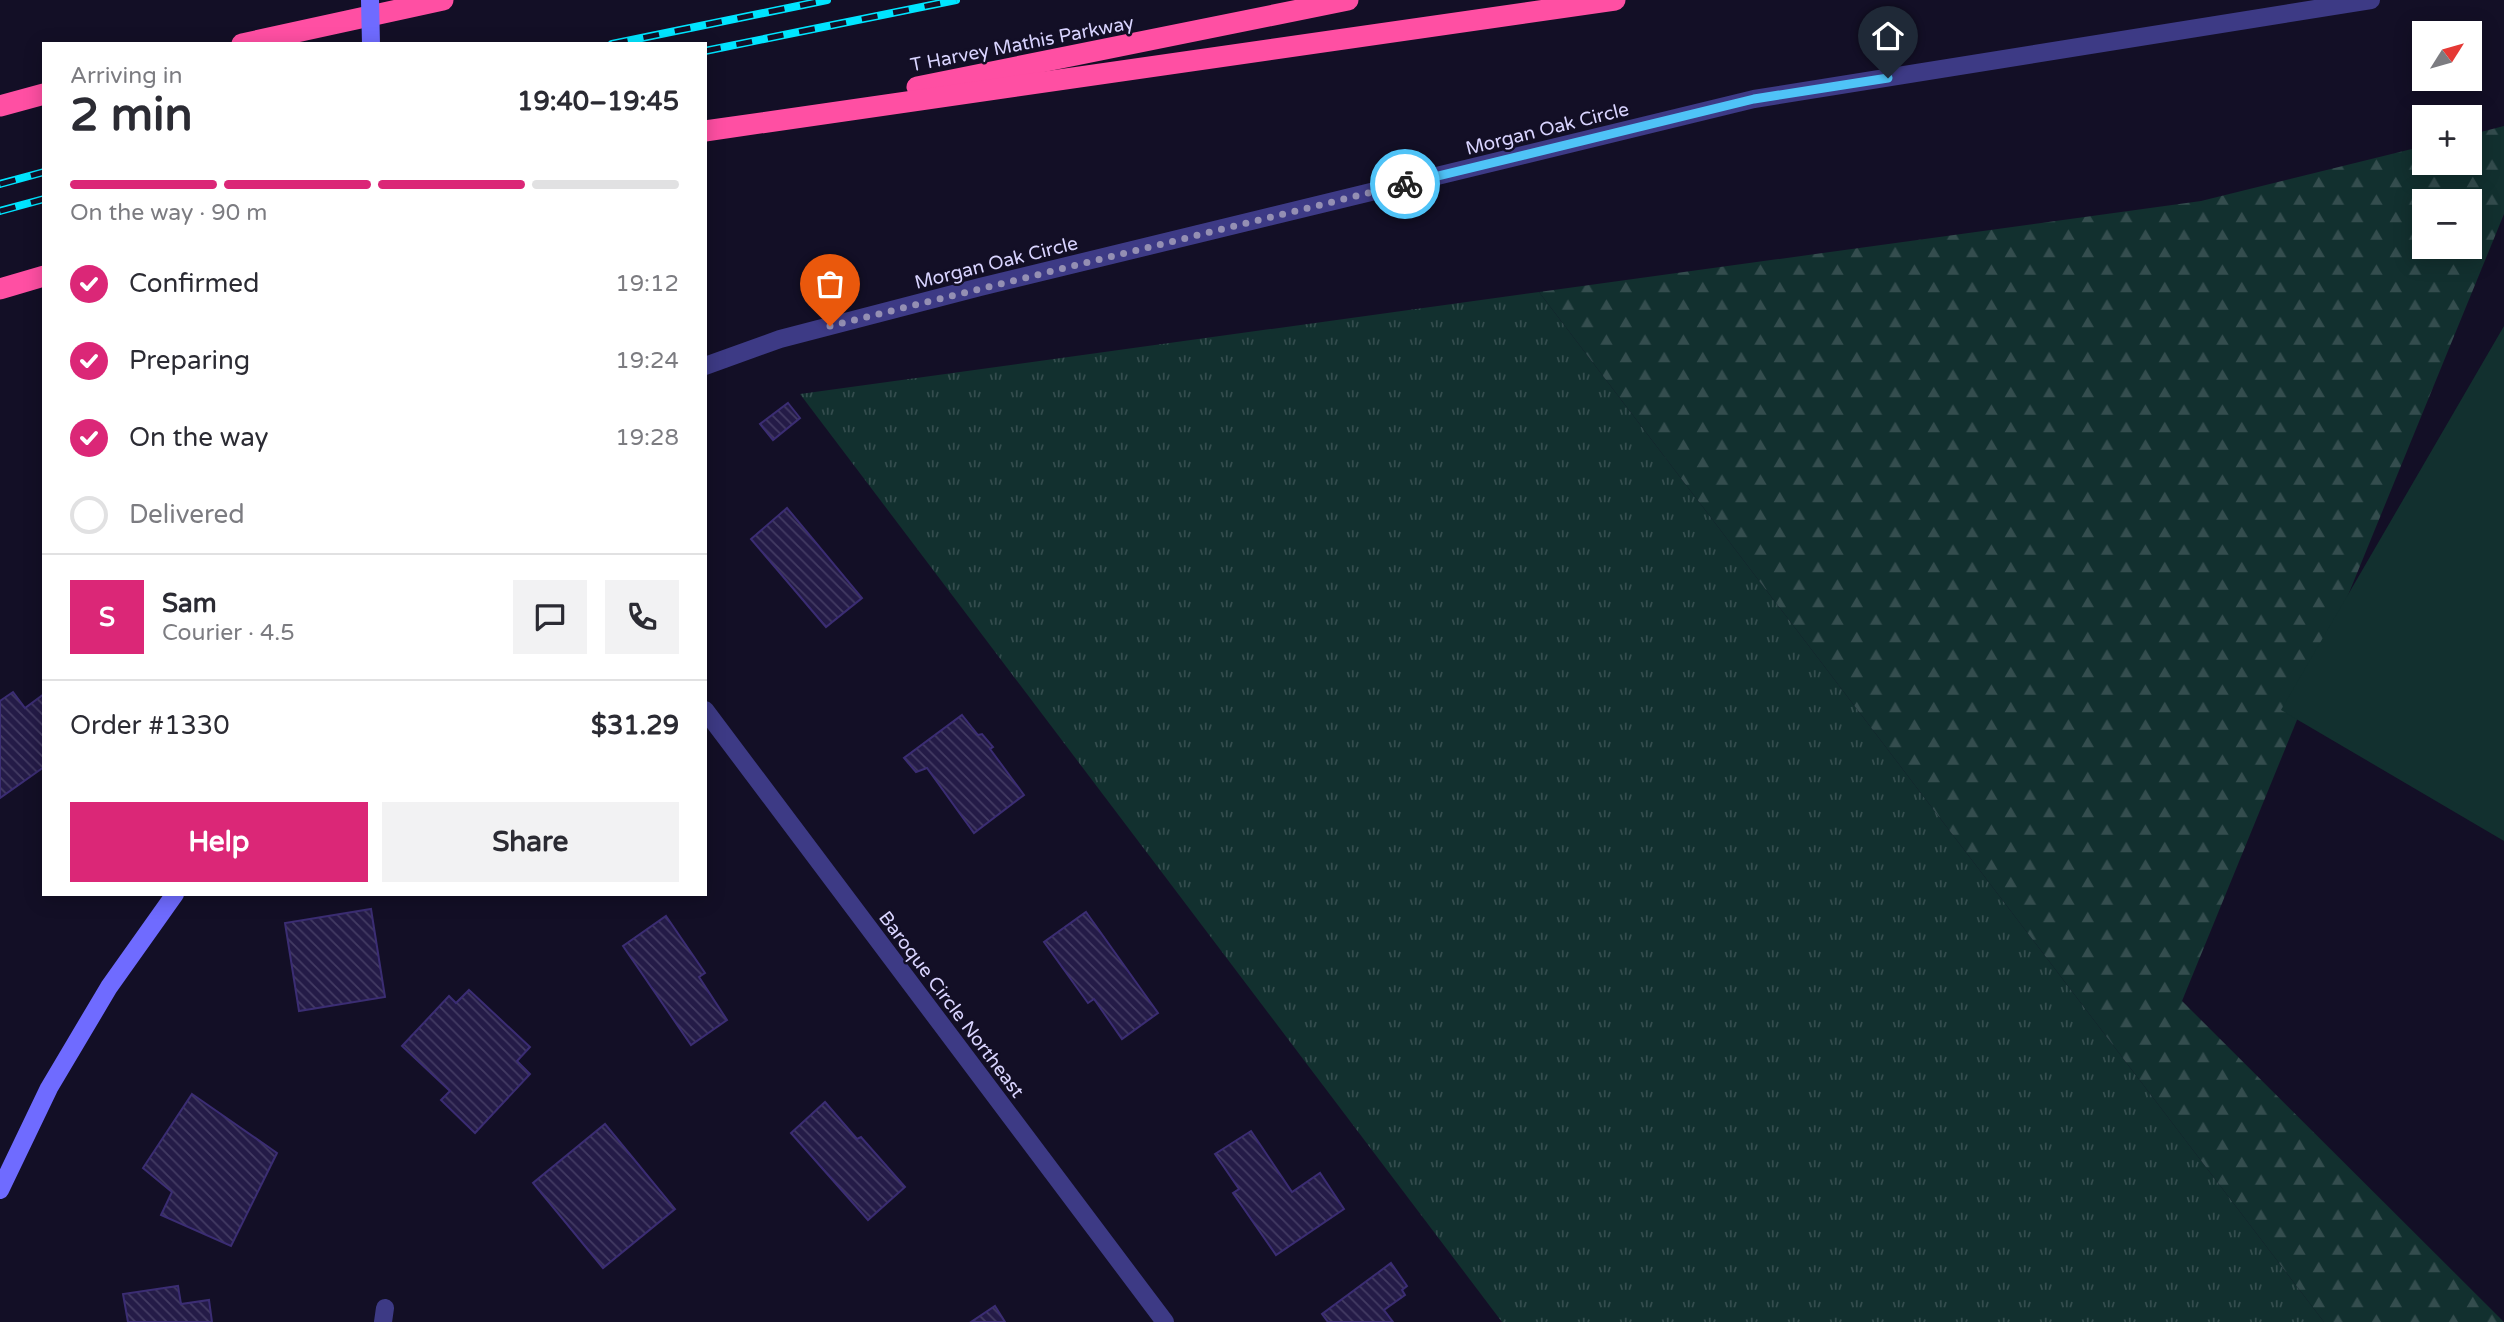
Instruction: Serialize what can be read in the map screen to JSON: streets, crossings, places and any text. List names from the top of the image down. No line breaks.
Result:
{"streets":{"highway":["T Harvey Mathis Parkway"],"street":["Morgan Oak Circle","Baroque Circle Northeast"]},"north":"top right","page":{"map_buttons":["+","−"],"heading":["2 min","Arriving in","19:40–19:45"],"panel":["Sam","Courier · 4.5","Order #1330","$31.29"],"bar":"On the way · 90 m","list":[["Confirmed","19:12"],["Preparing","19:24"],["On the way","19:28"],"Delivered"],"round":"S","buttons":["Help","Share"]}}
